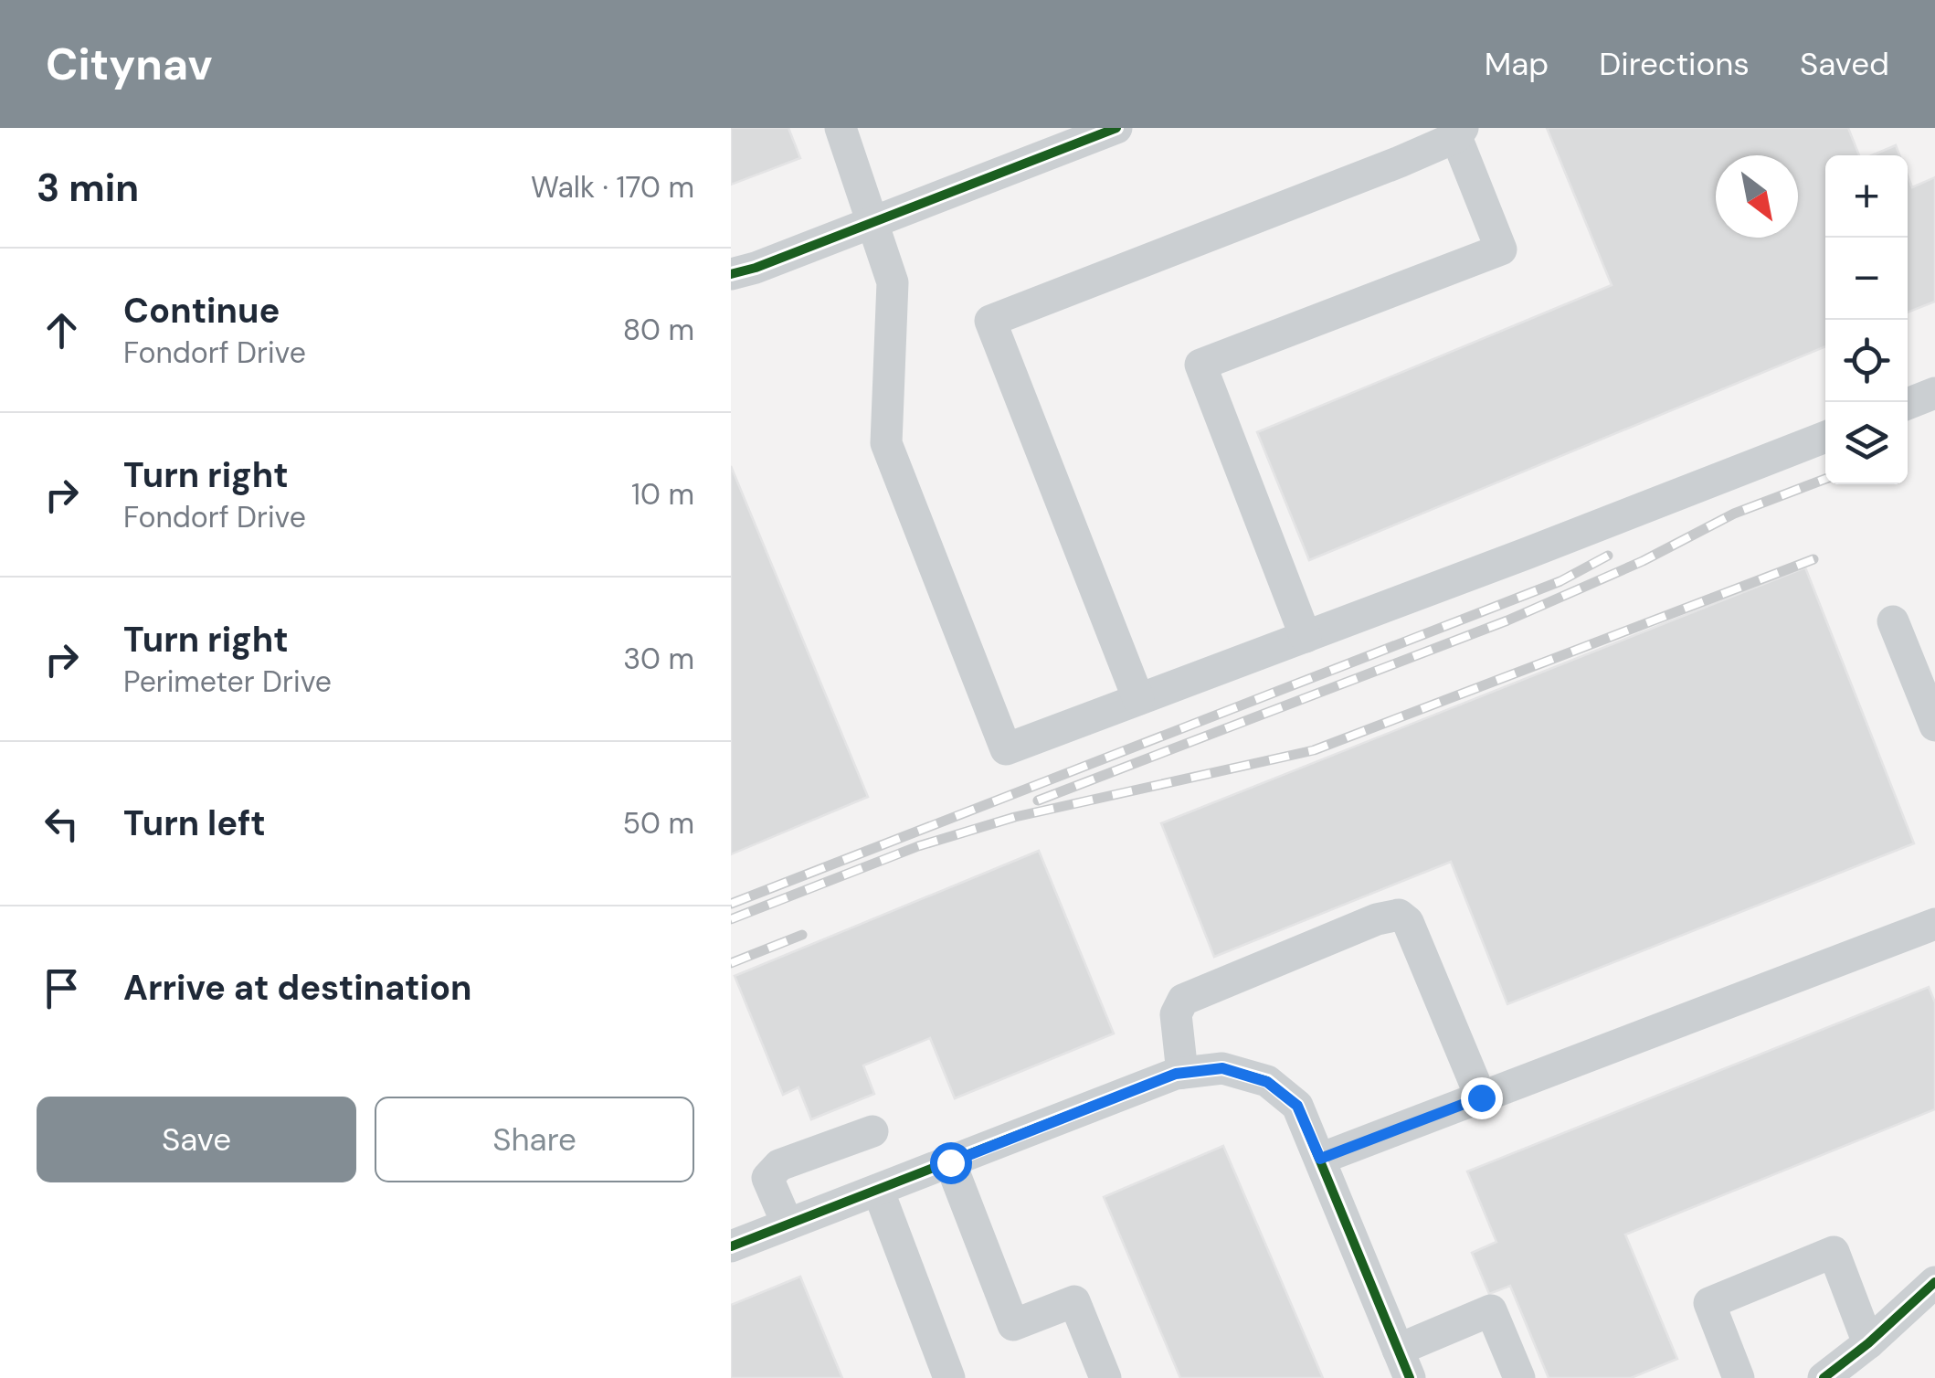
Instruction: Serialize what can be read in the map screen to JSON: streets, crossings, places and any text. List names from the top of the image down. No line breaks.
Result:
{"north":"bottom right","page":{"header":"Citynav","nav":["Map","Directions","Saved"],"heading":["3 min","Walk · 170 m"],"map_buttons":["+","−"],"list":[["Continue","Fondorf Drive","80 m"],["Turn right","Fondorf Drive","10 m"],["Turn right","Perimeter Drive","30 m"],["Turn left","50 m"],"Arrive at destination"],"buttons":["Save","Share"]}}
